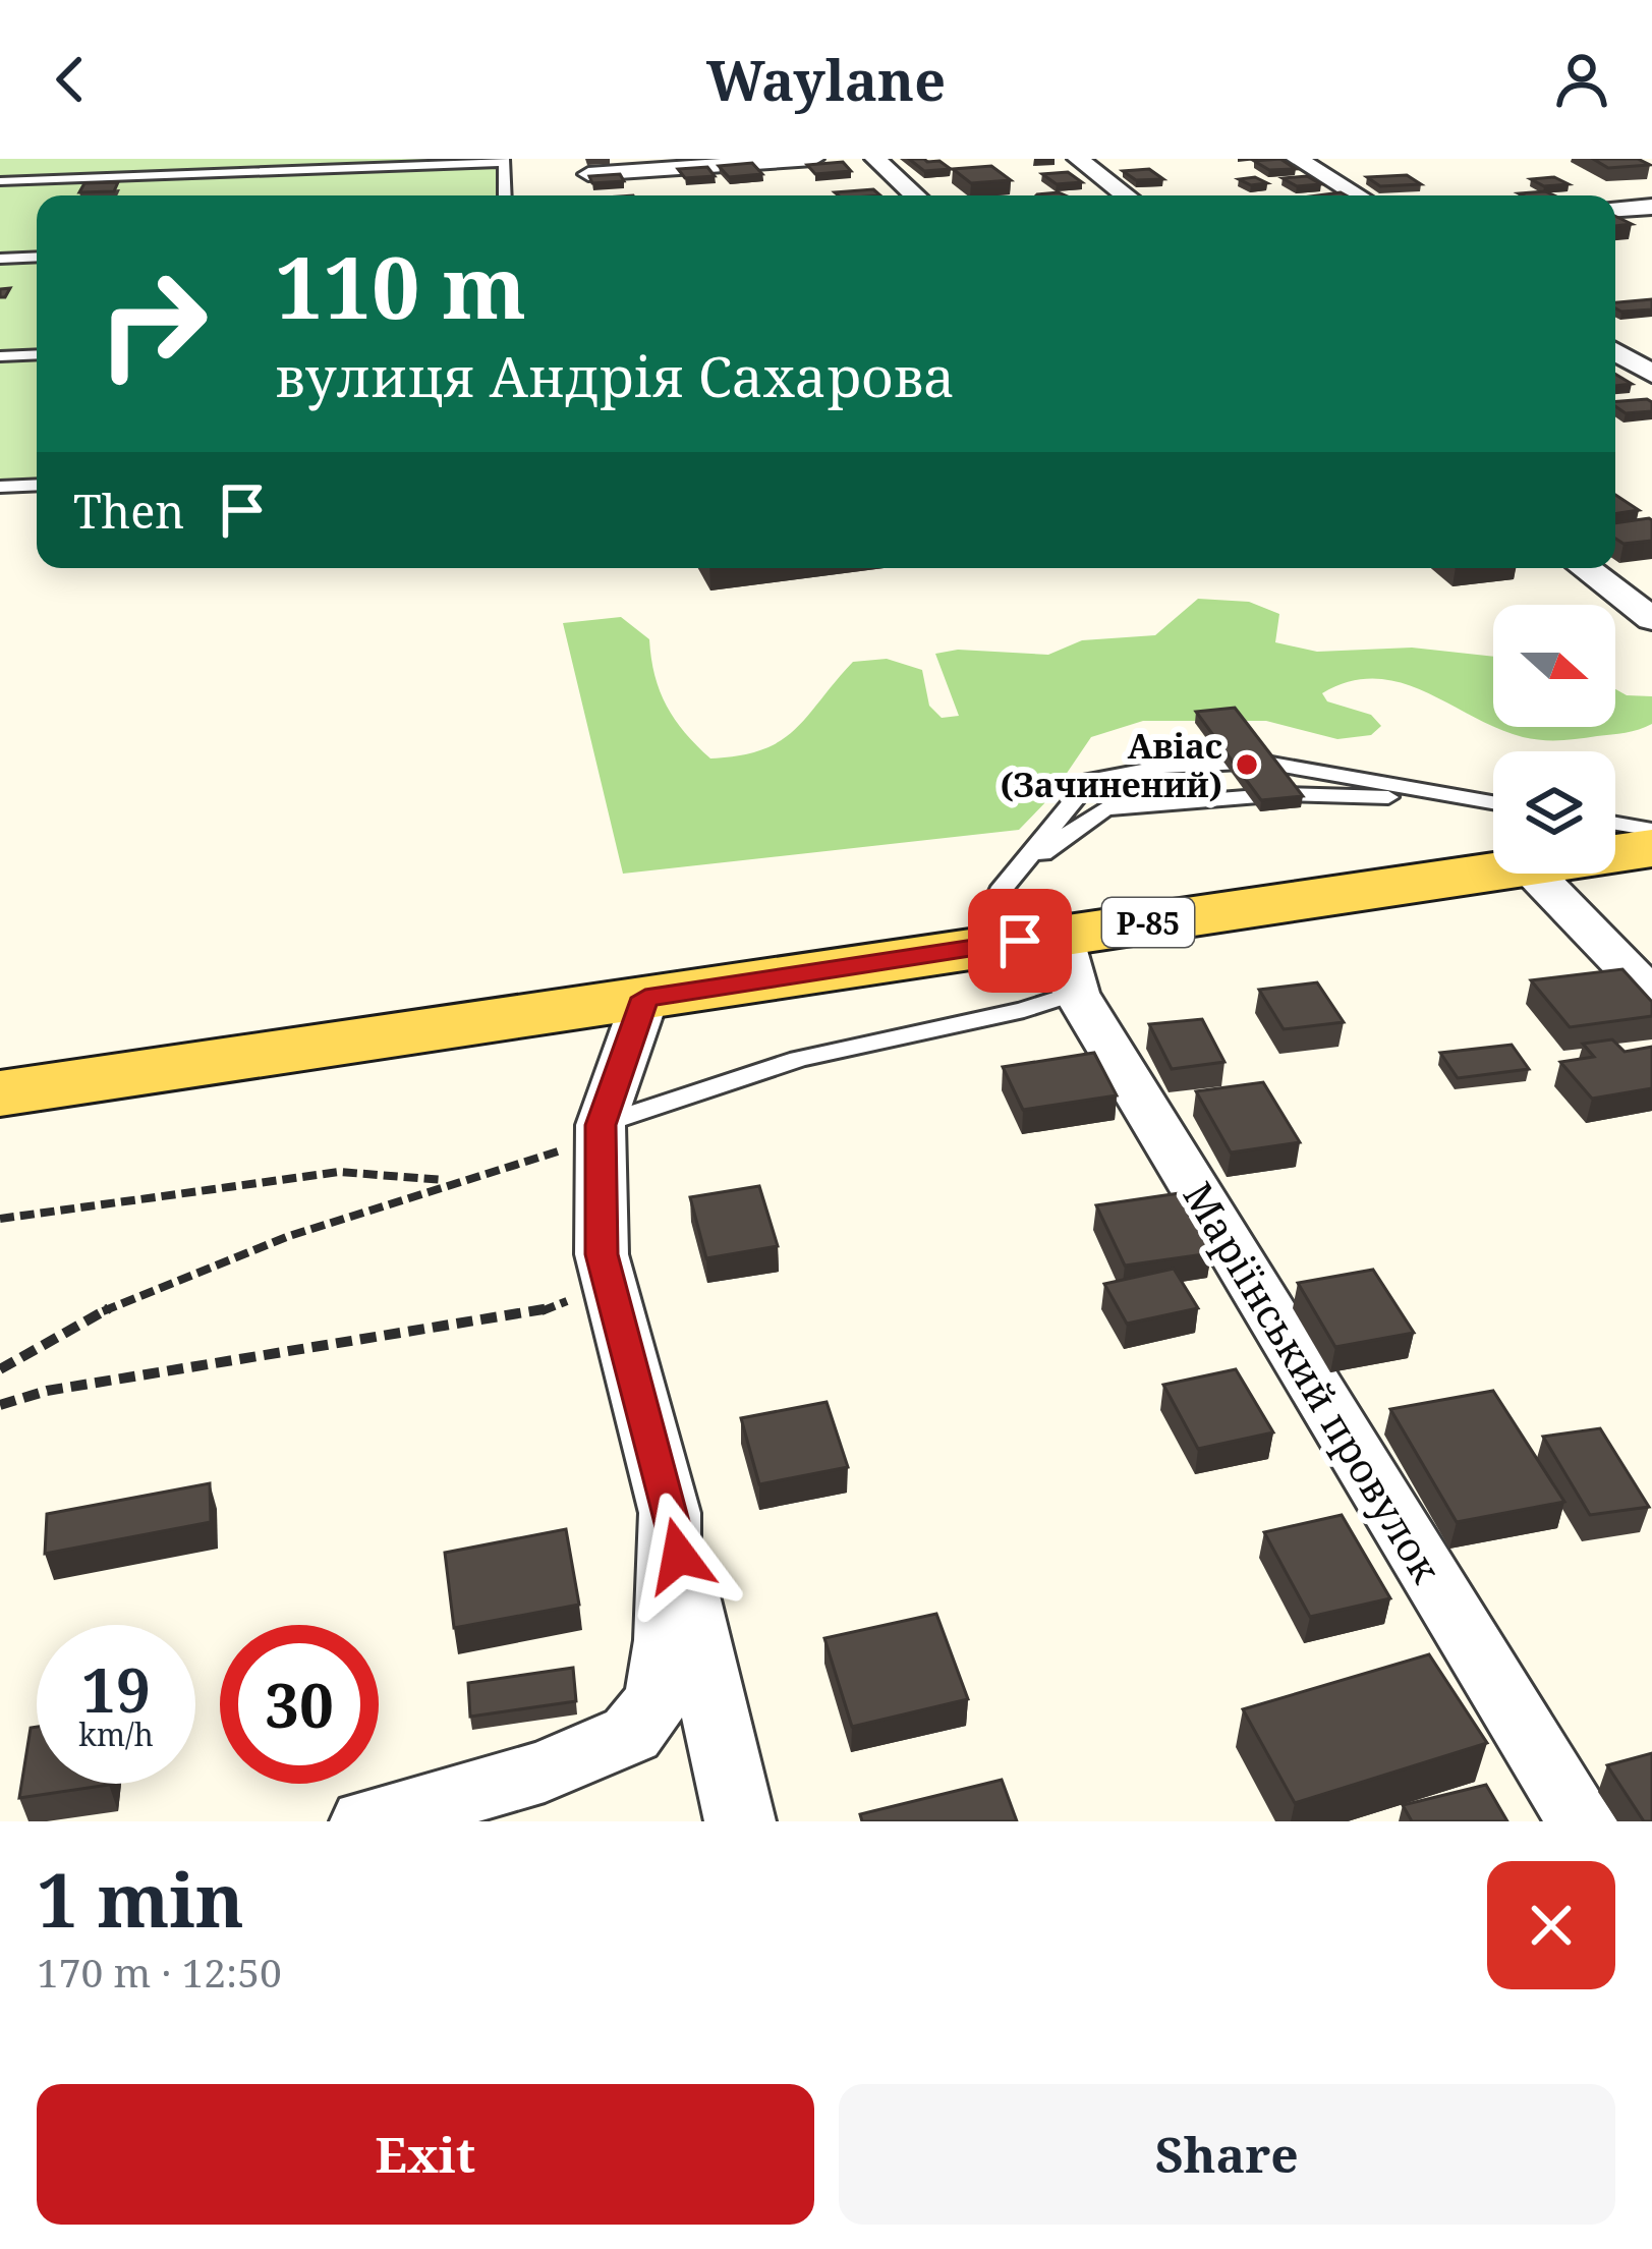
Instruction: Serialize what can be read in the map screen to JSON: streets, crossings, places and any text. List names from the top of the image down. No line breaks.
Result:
{"streets":{"main road":["Р-85"],"street":["Маріїнський провулок"]},"crossings":[["Р-85","Маріїнський провулок"]],"places":["Авіас (Зачинений)"],"north":"right","page":{"header":"Waylane","turn":["110 m","вулиця Андрія Сахарова"],"then":"Then","speed":"19 km/h","limit":"30","heading":["1 min","170 m · 12:50"],"buttons":["Exit","Share"]}}
